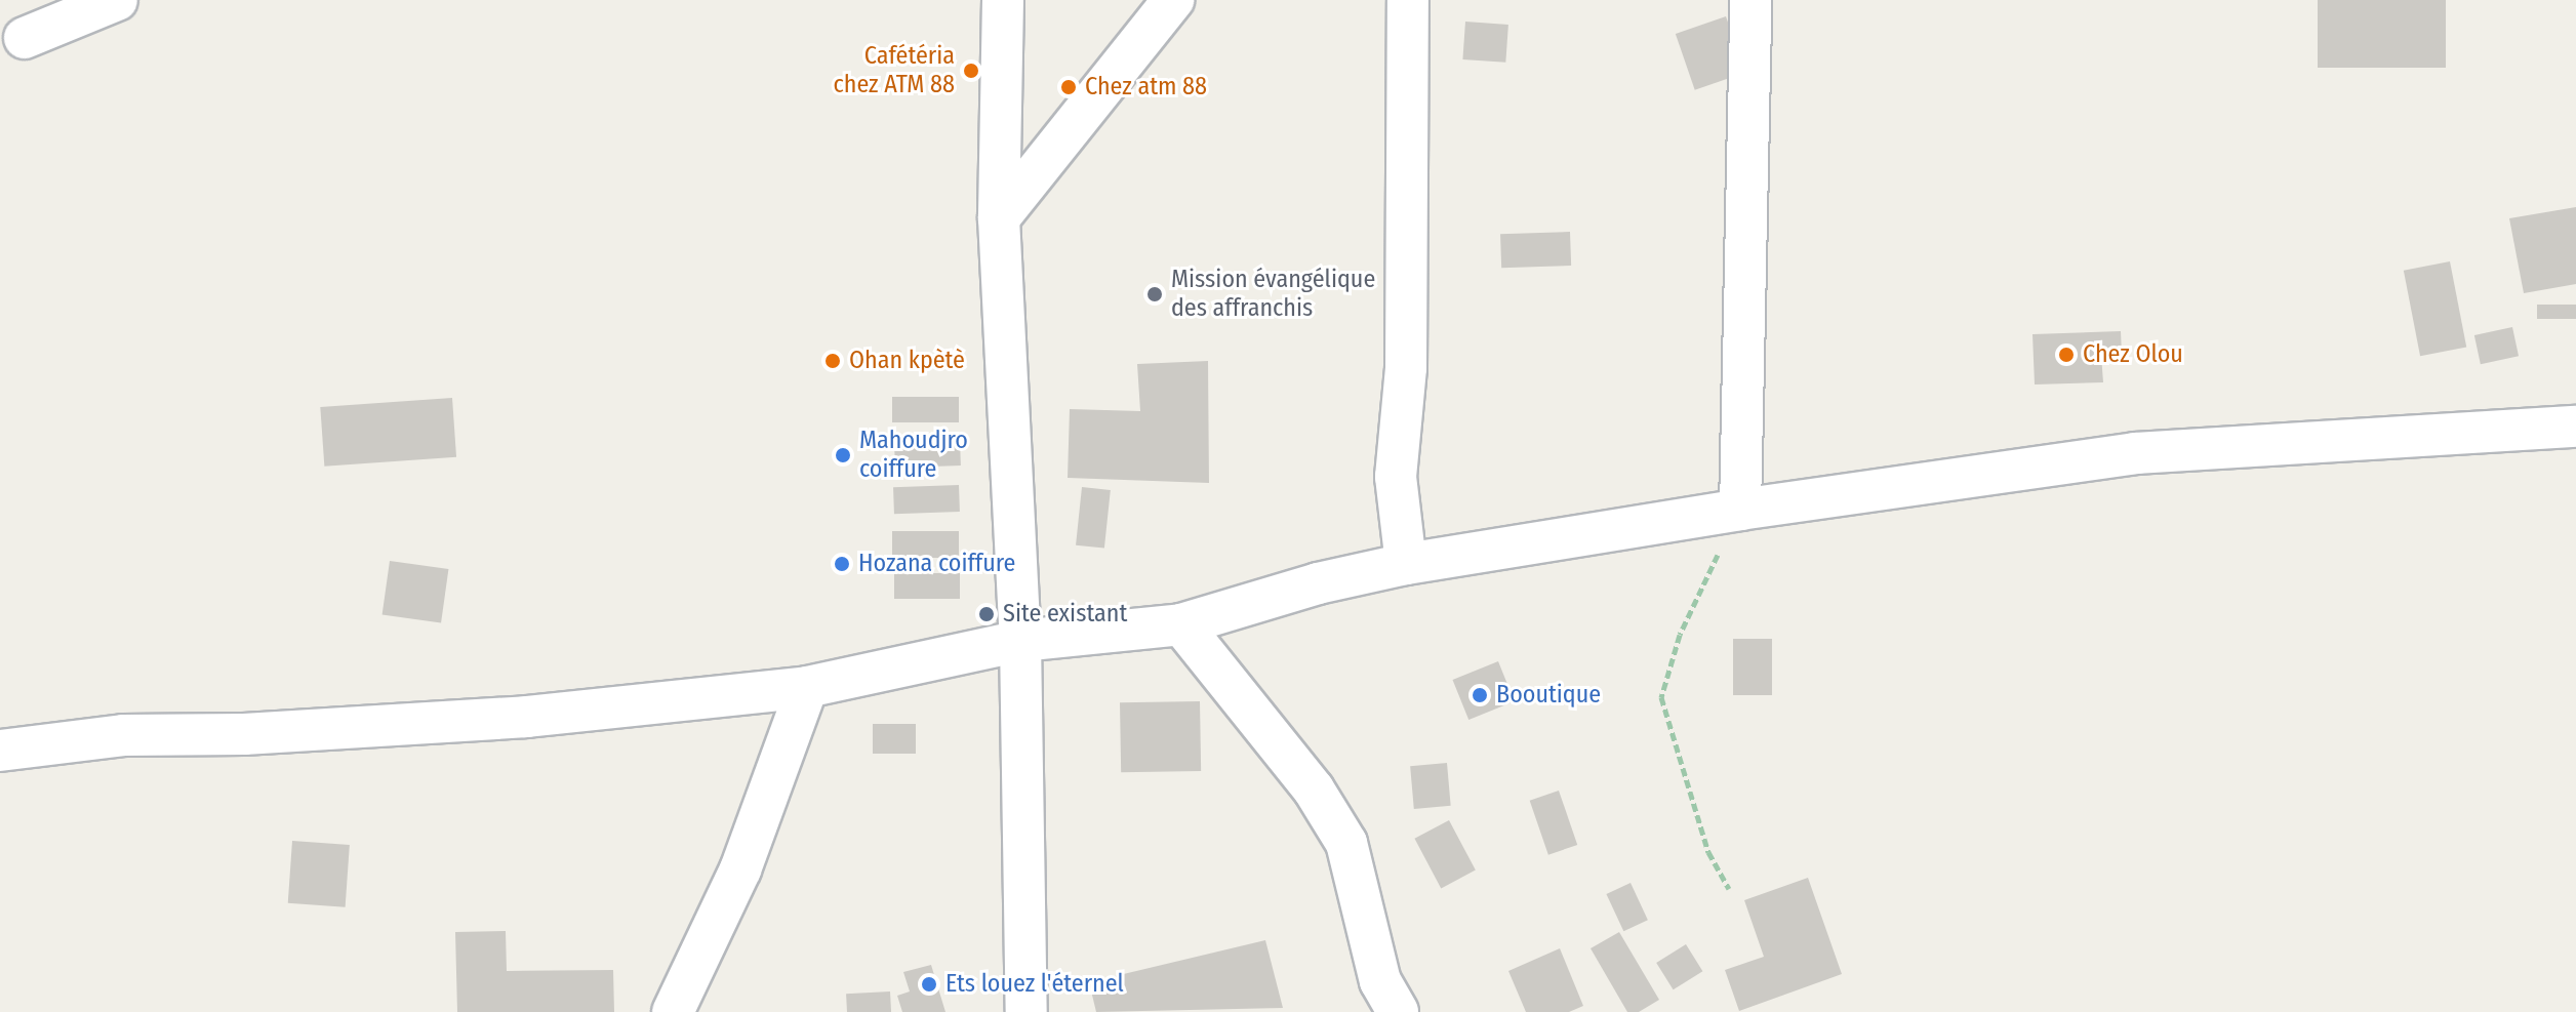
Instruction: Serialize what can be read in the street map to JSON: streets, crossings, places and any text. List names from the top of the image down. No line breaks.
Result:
{"places":["Cafétéria chez ATM 88","Chez atm 88","Mission évangélique des affranchis","Chez Olou","Ohan kpètè","Mahoudjro coiffure","Hozana coiffure","Site existant","Booutique","Ets louez l'éternel"]}
